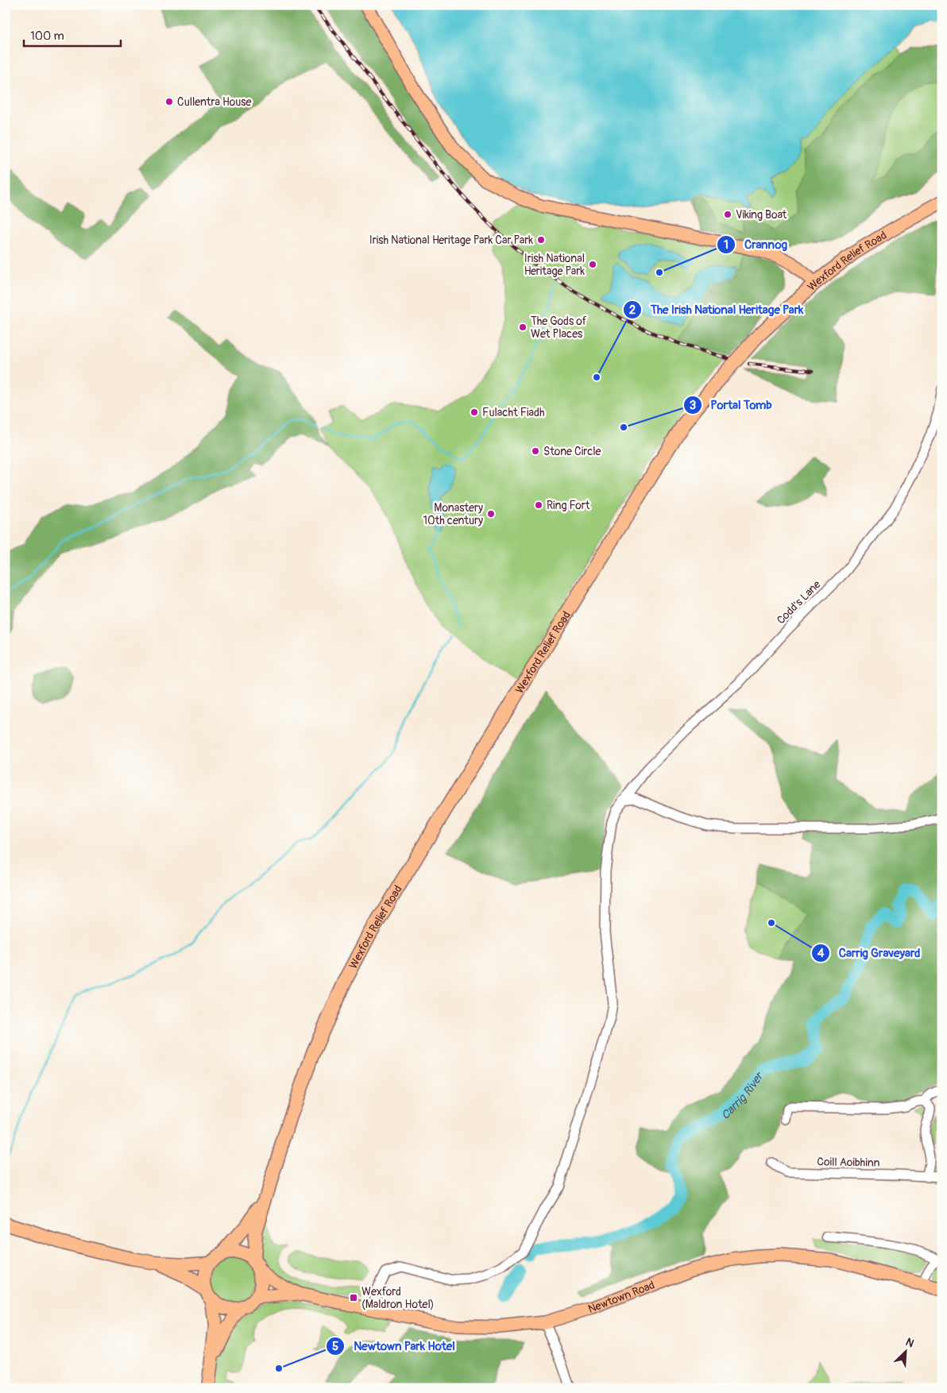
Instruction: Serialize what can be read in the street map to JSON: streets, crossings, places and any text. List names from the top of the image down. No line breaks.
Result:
{"streets":{"highway":["Wexford Relief Road"],"main road":["Newtown Road"],"street":["Codd's Lane","Coill Aoibhinn"]},"crossings":[["Wexford Relief Road","Newtown Road"],["Codd's Lane","Newtown Road"]],"water":["Carrig River"],"places":{"other":["Cullentra House","Viking Boat","Irish National Heritage Park Car Park","Irish National Heritage Park","Crannog","The Gods of Wet Places","The Irish National Heritage Park","Fulacht Fiadh","Portal Tomb","Stone Circle","Ring Fort","Monastery 10th century","Carrig Graveyard","Newtown Park Hotel"],"transit":["Wexford (Maldron Hotel)"]},"scale_bar":"100 m","north":"top right"}
